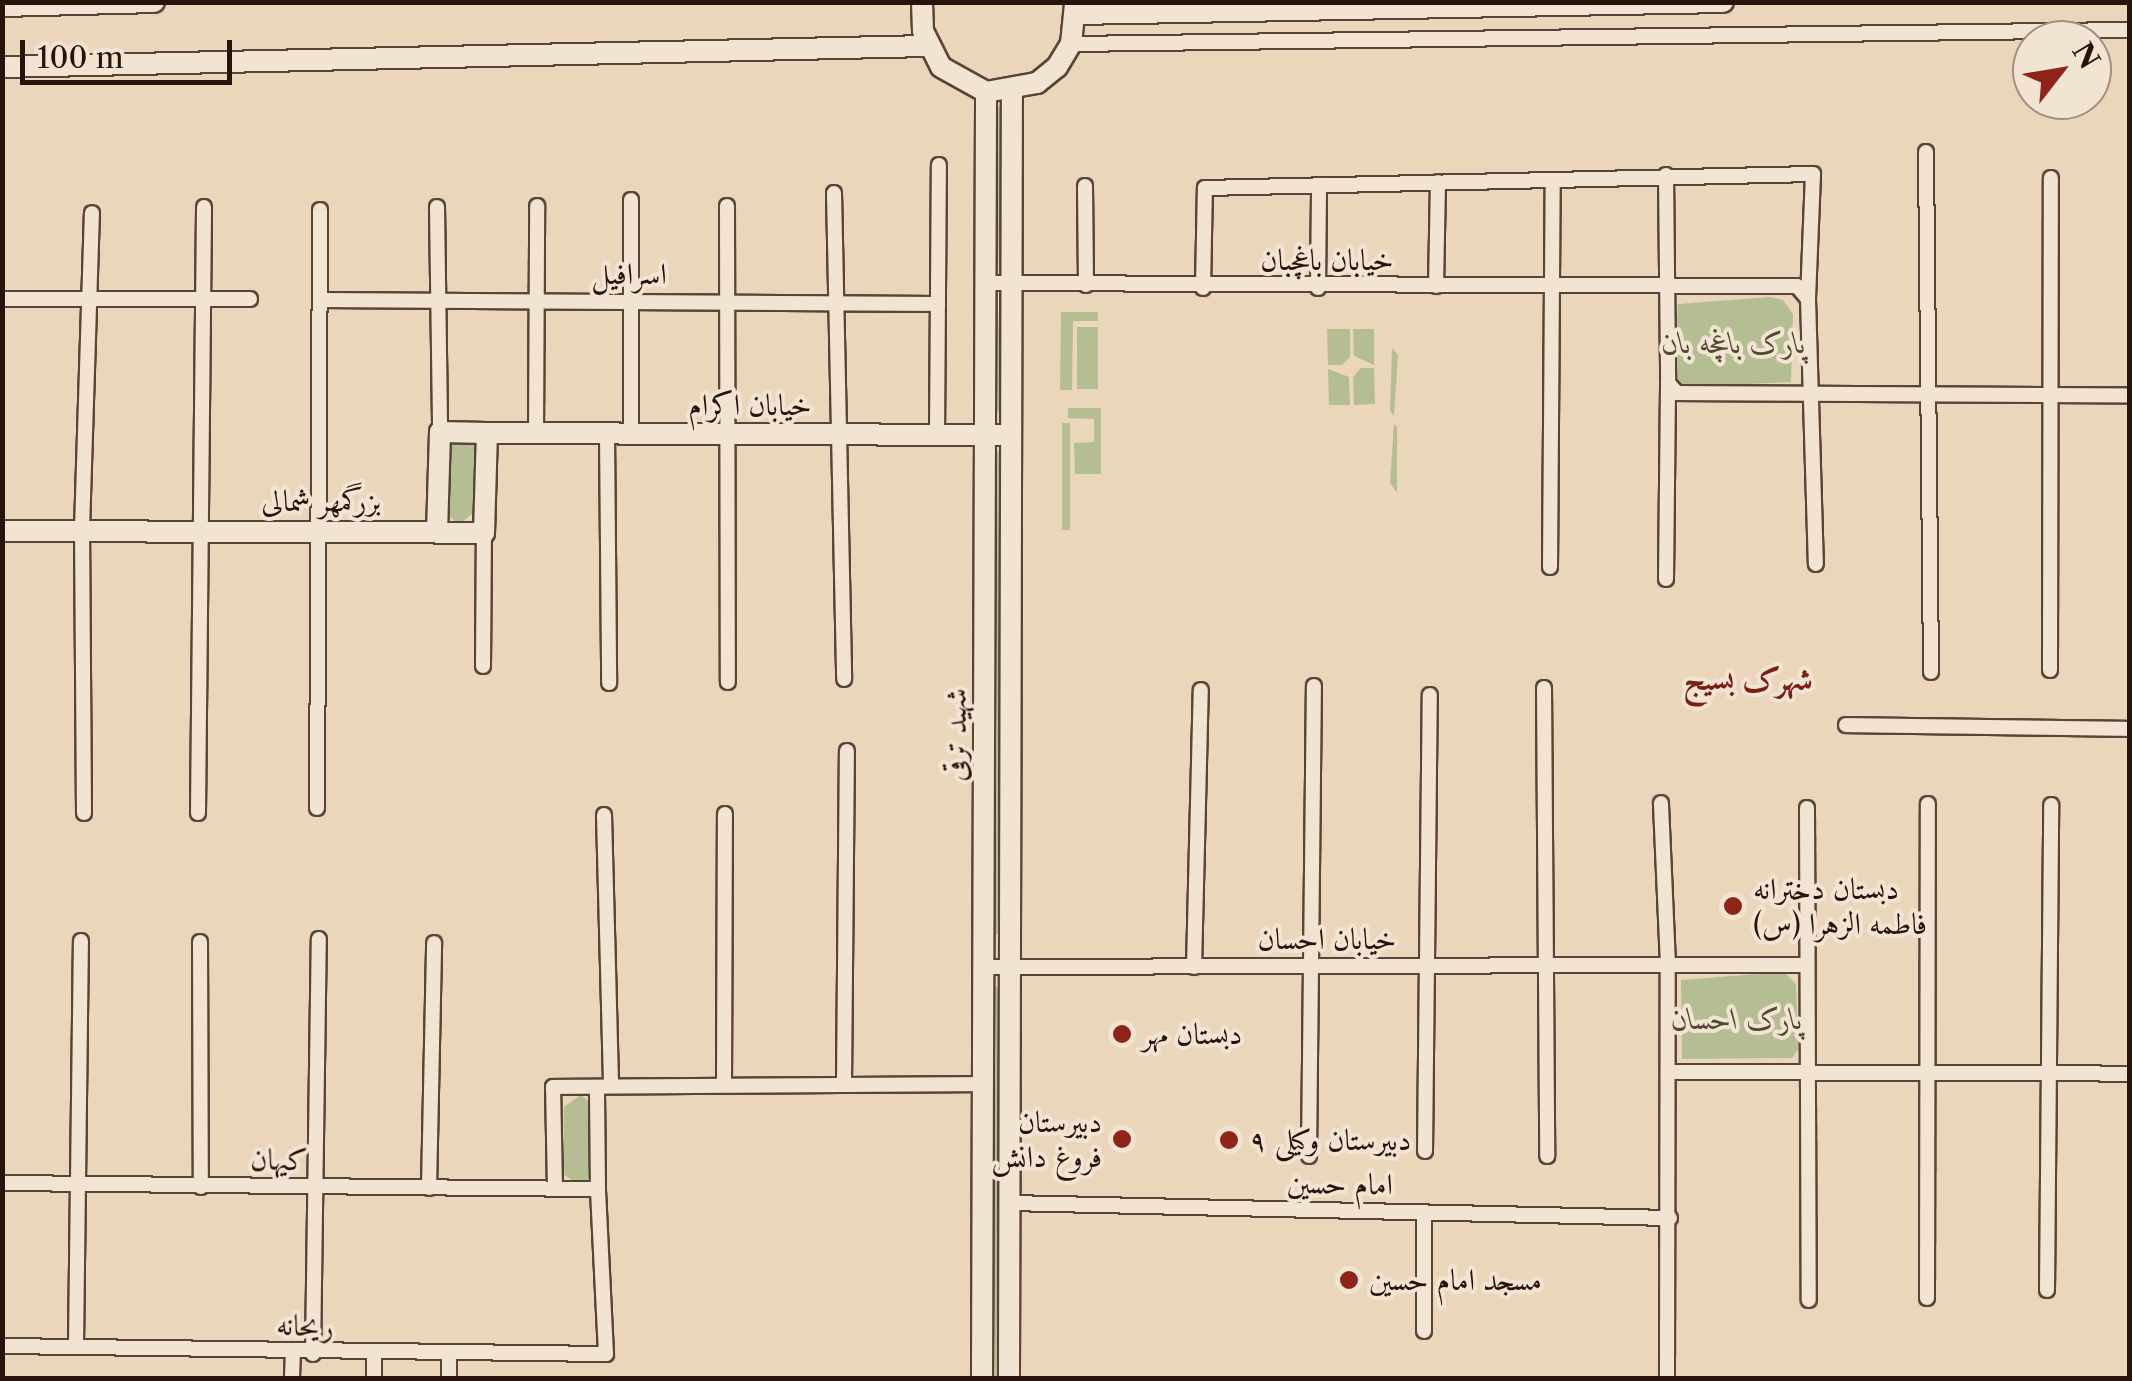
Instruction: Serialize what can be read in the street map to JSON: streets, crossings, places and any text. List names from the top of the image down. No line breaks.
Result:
{"streets":{"main road":["خیابان اکرام","بزرگمهر شمالی","شهید ترقی"],"street":["خیابان باغچبان","اسرافیل","خیابان احسان","کیهان","امام حسین","ریحانه"]},"crossings":[["خیابان باغچبان","شهید ترقی"],["خیابان اکرام","شهید ترقی"],["شهید ترقی","خیابان احسان"],["شهید ترقی","امام حسین"],["کیهان","ریحانه"]],"districts":["شهرک بسیج"],"parks":["پارک باغچه بان","پارک احسان"],"places":["دبستان دخترانه فاطمه الزهرا (س)","دبستان مهر","دبیرستان فروغ دانش","دبیرستان وکیلی ۹","مسجد امام حسین"],"scale_bar":"100 m","north":"top right"}
